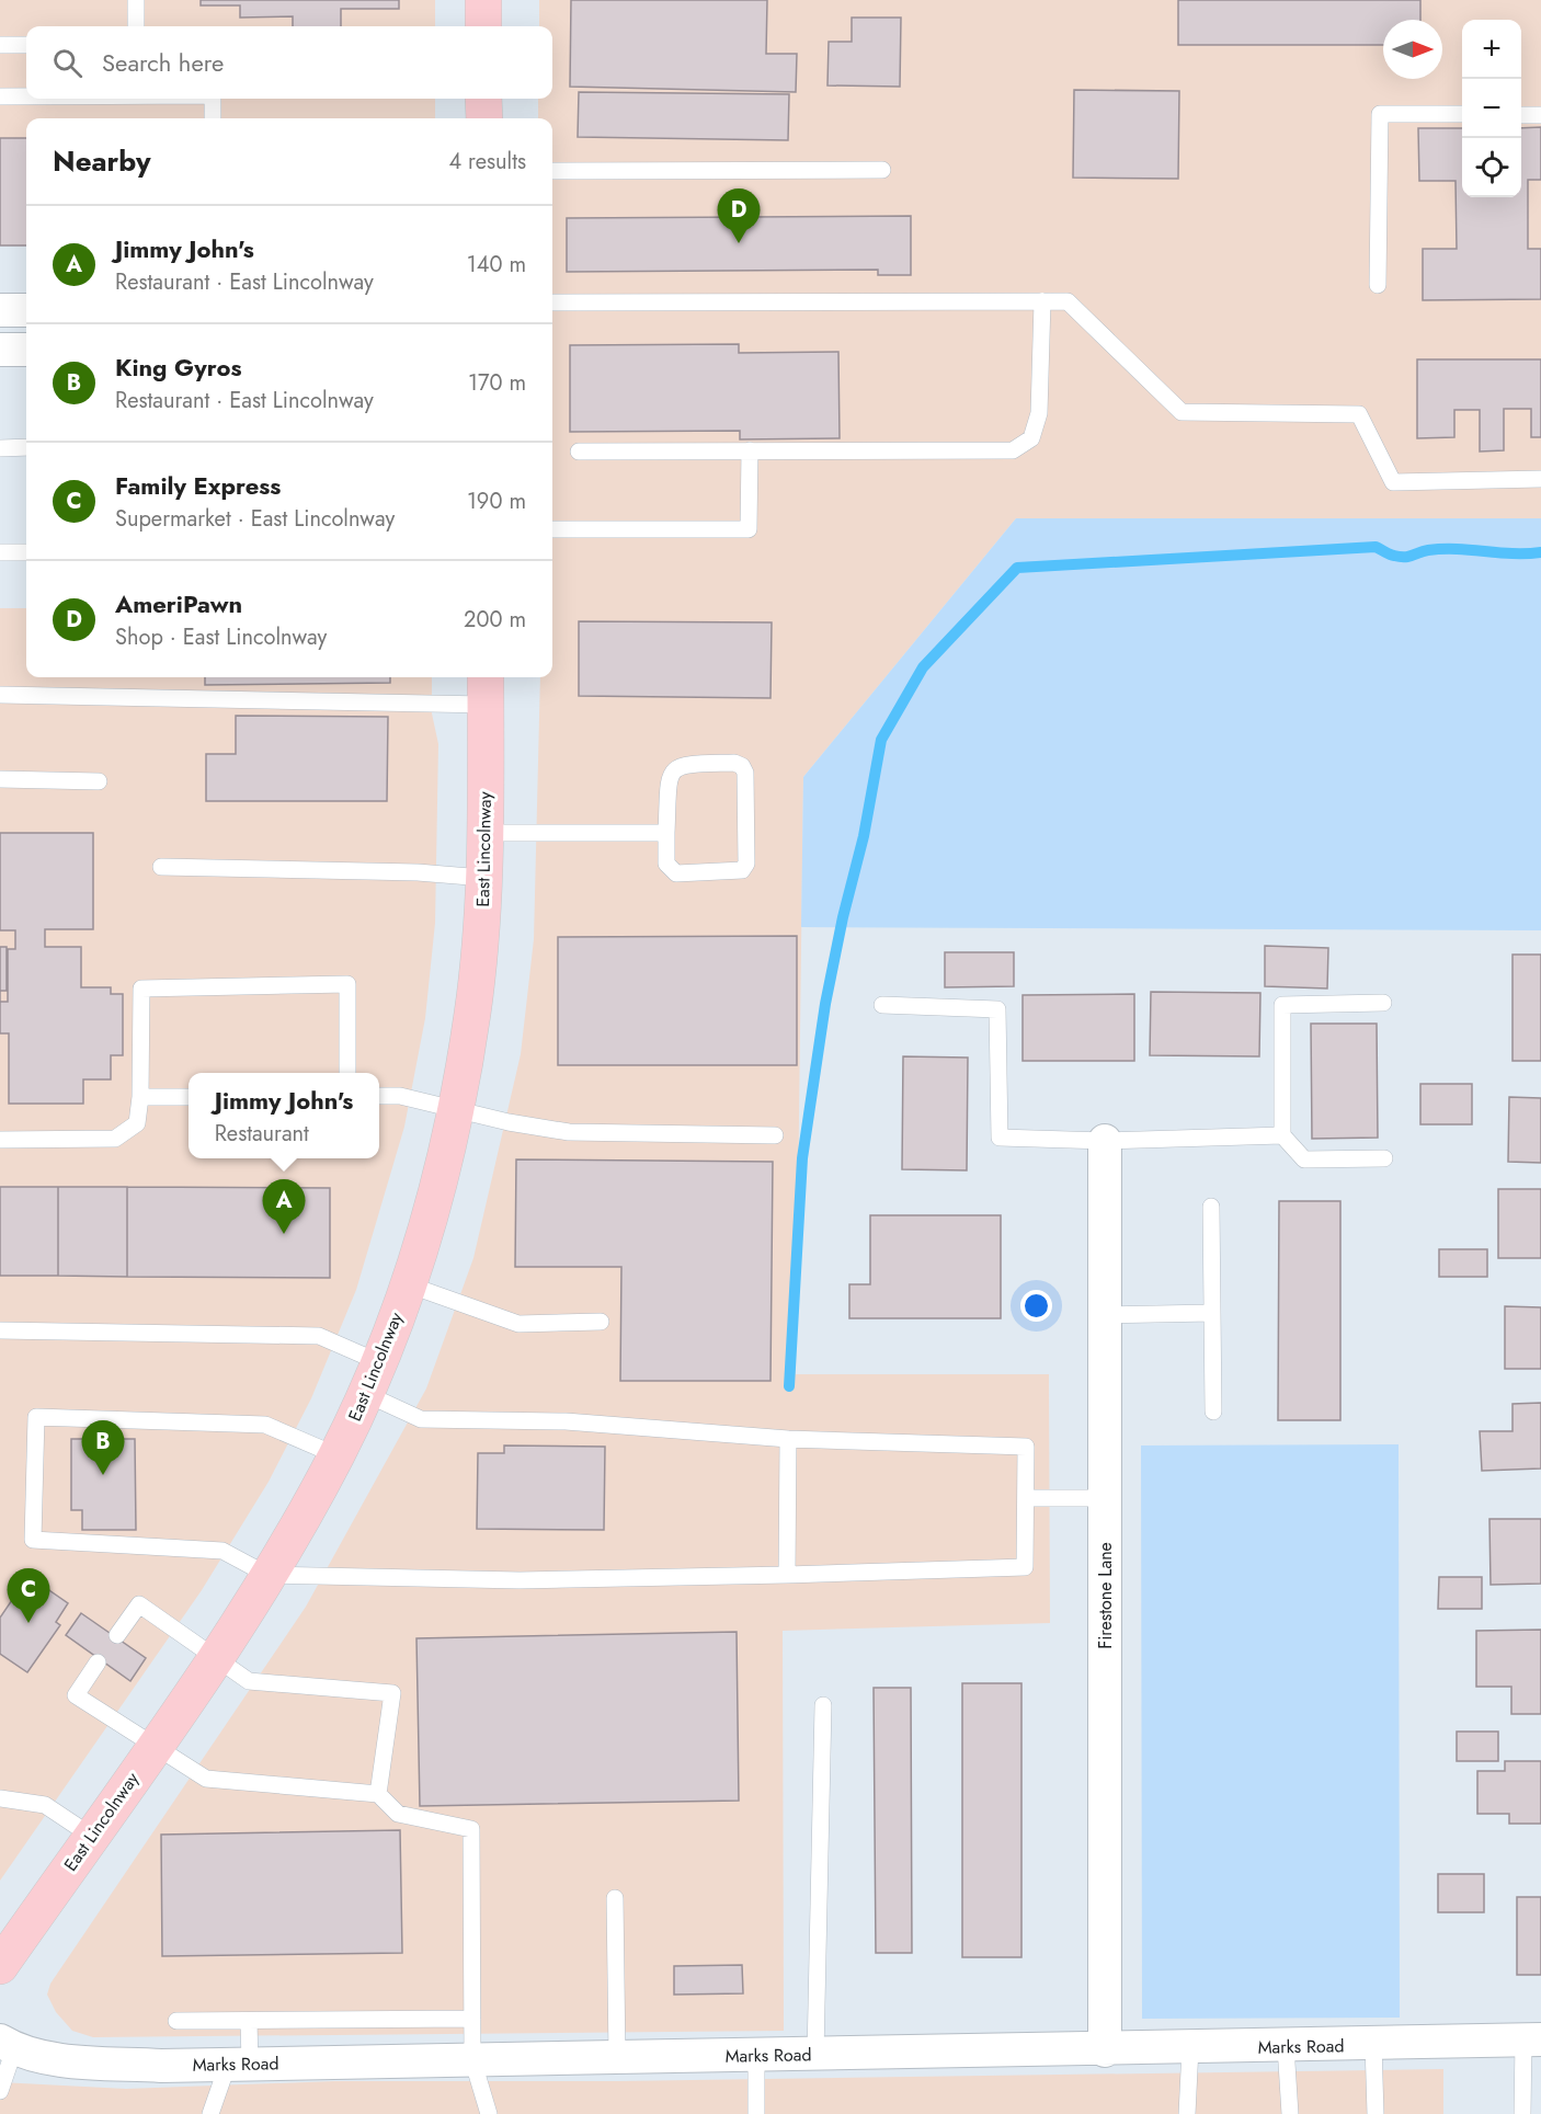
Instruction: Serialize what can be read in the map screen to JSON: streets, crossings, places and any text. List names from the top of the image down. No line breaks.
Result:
{"streets":{"main road":["East Lincolnway"],"street":["Firestone Lane","Marks Road"]},"crossings":[["Firestone Lane","Marks Road"]],"north":"right","page":{"map_buttons":["+","−"],"search":"Search here","heading":["Nearby","4 results"],"pins":["D","A","B","C"],"list":[{"mark":"A","name":"Jimmy John's","note":"Restaurant · East Lincolnway","value":"140 m"},{"mark":"B","name":"King Gyros","note":"Restaurant · East Lincolnway","value":"170 m"},{"mark":"C","name":"Family Express","note":"Supermarket · East Lincolnway","value":"190 m"},{"mark":"D","name":"AmeriPawn","note":"Shop · East Lincolnway","value":"200 m"}],"popup":["Jimmy John's","Restaurant"]}}
